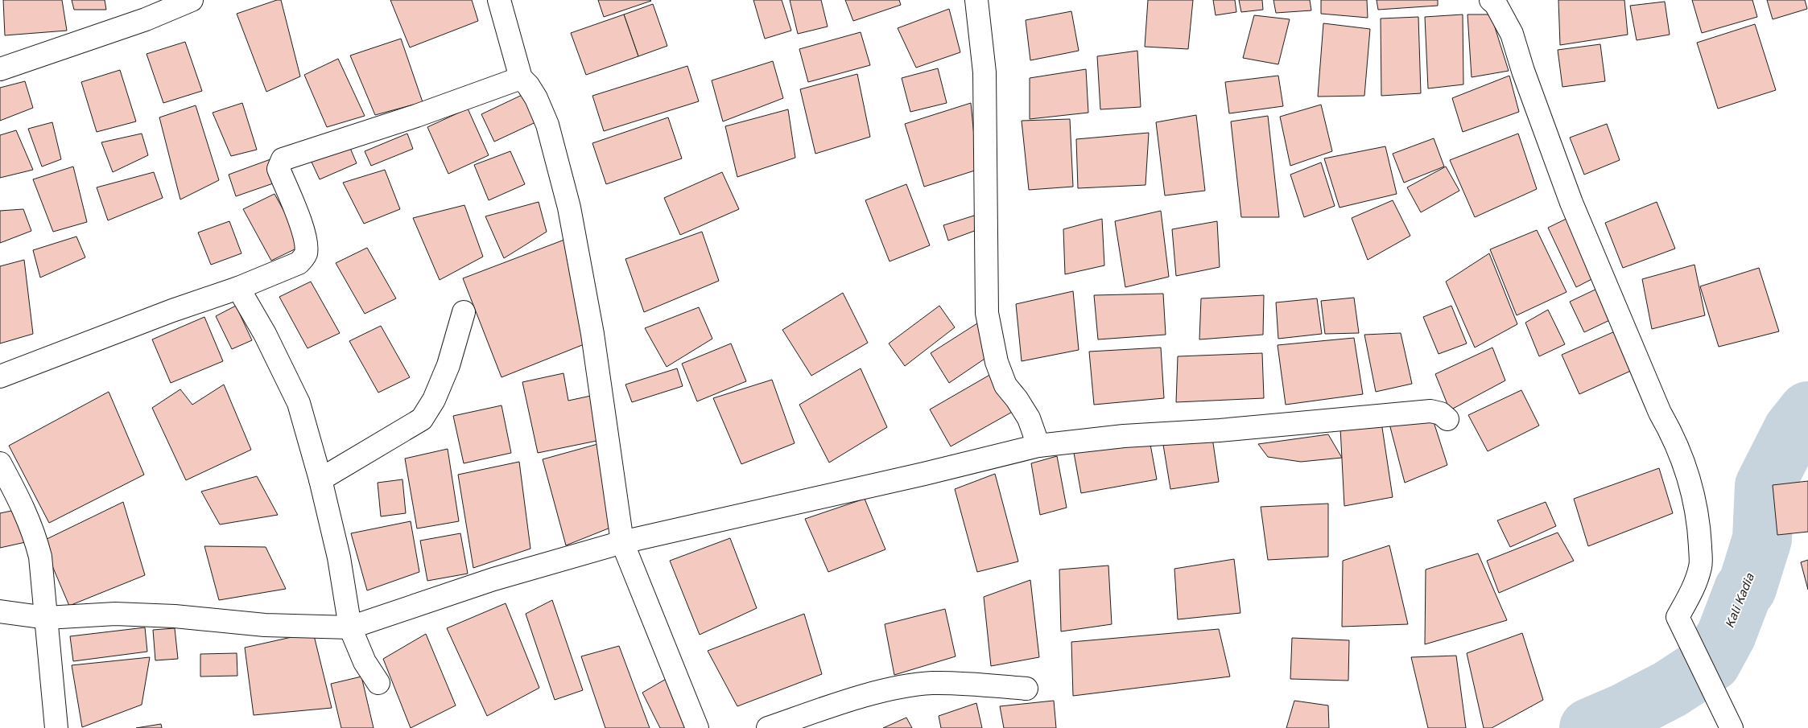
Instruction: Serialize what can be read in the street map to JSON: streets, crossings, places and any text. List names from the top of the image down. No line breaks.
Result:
{"water":["Kali Kadia"]}
